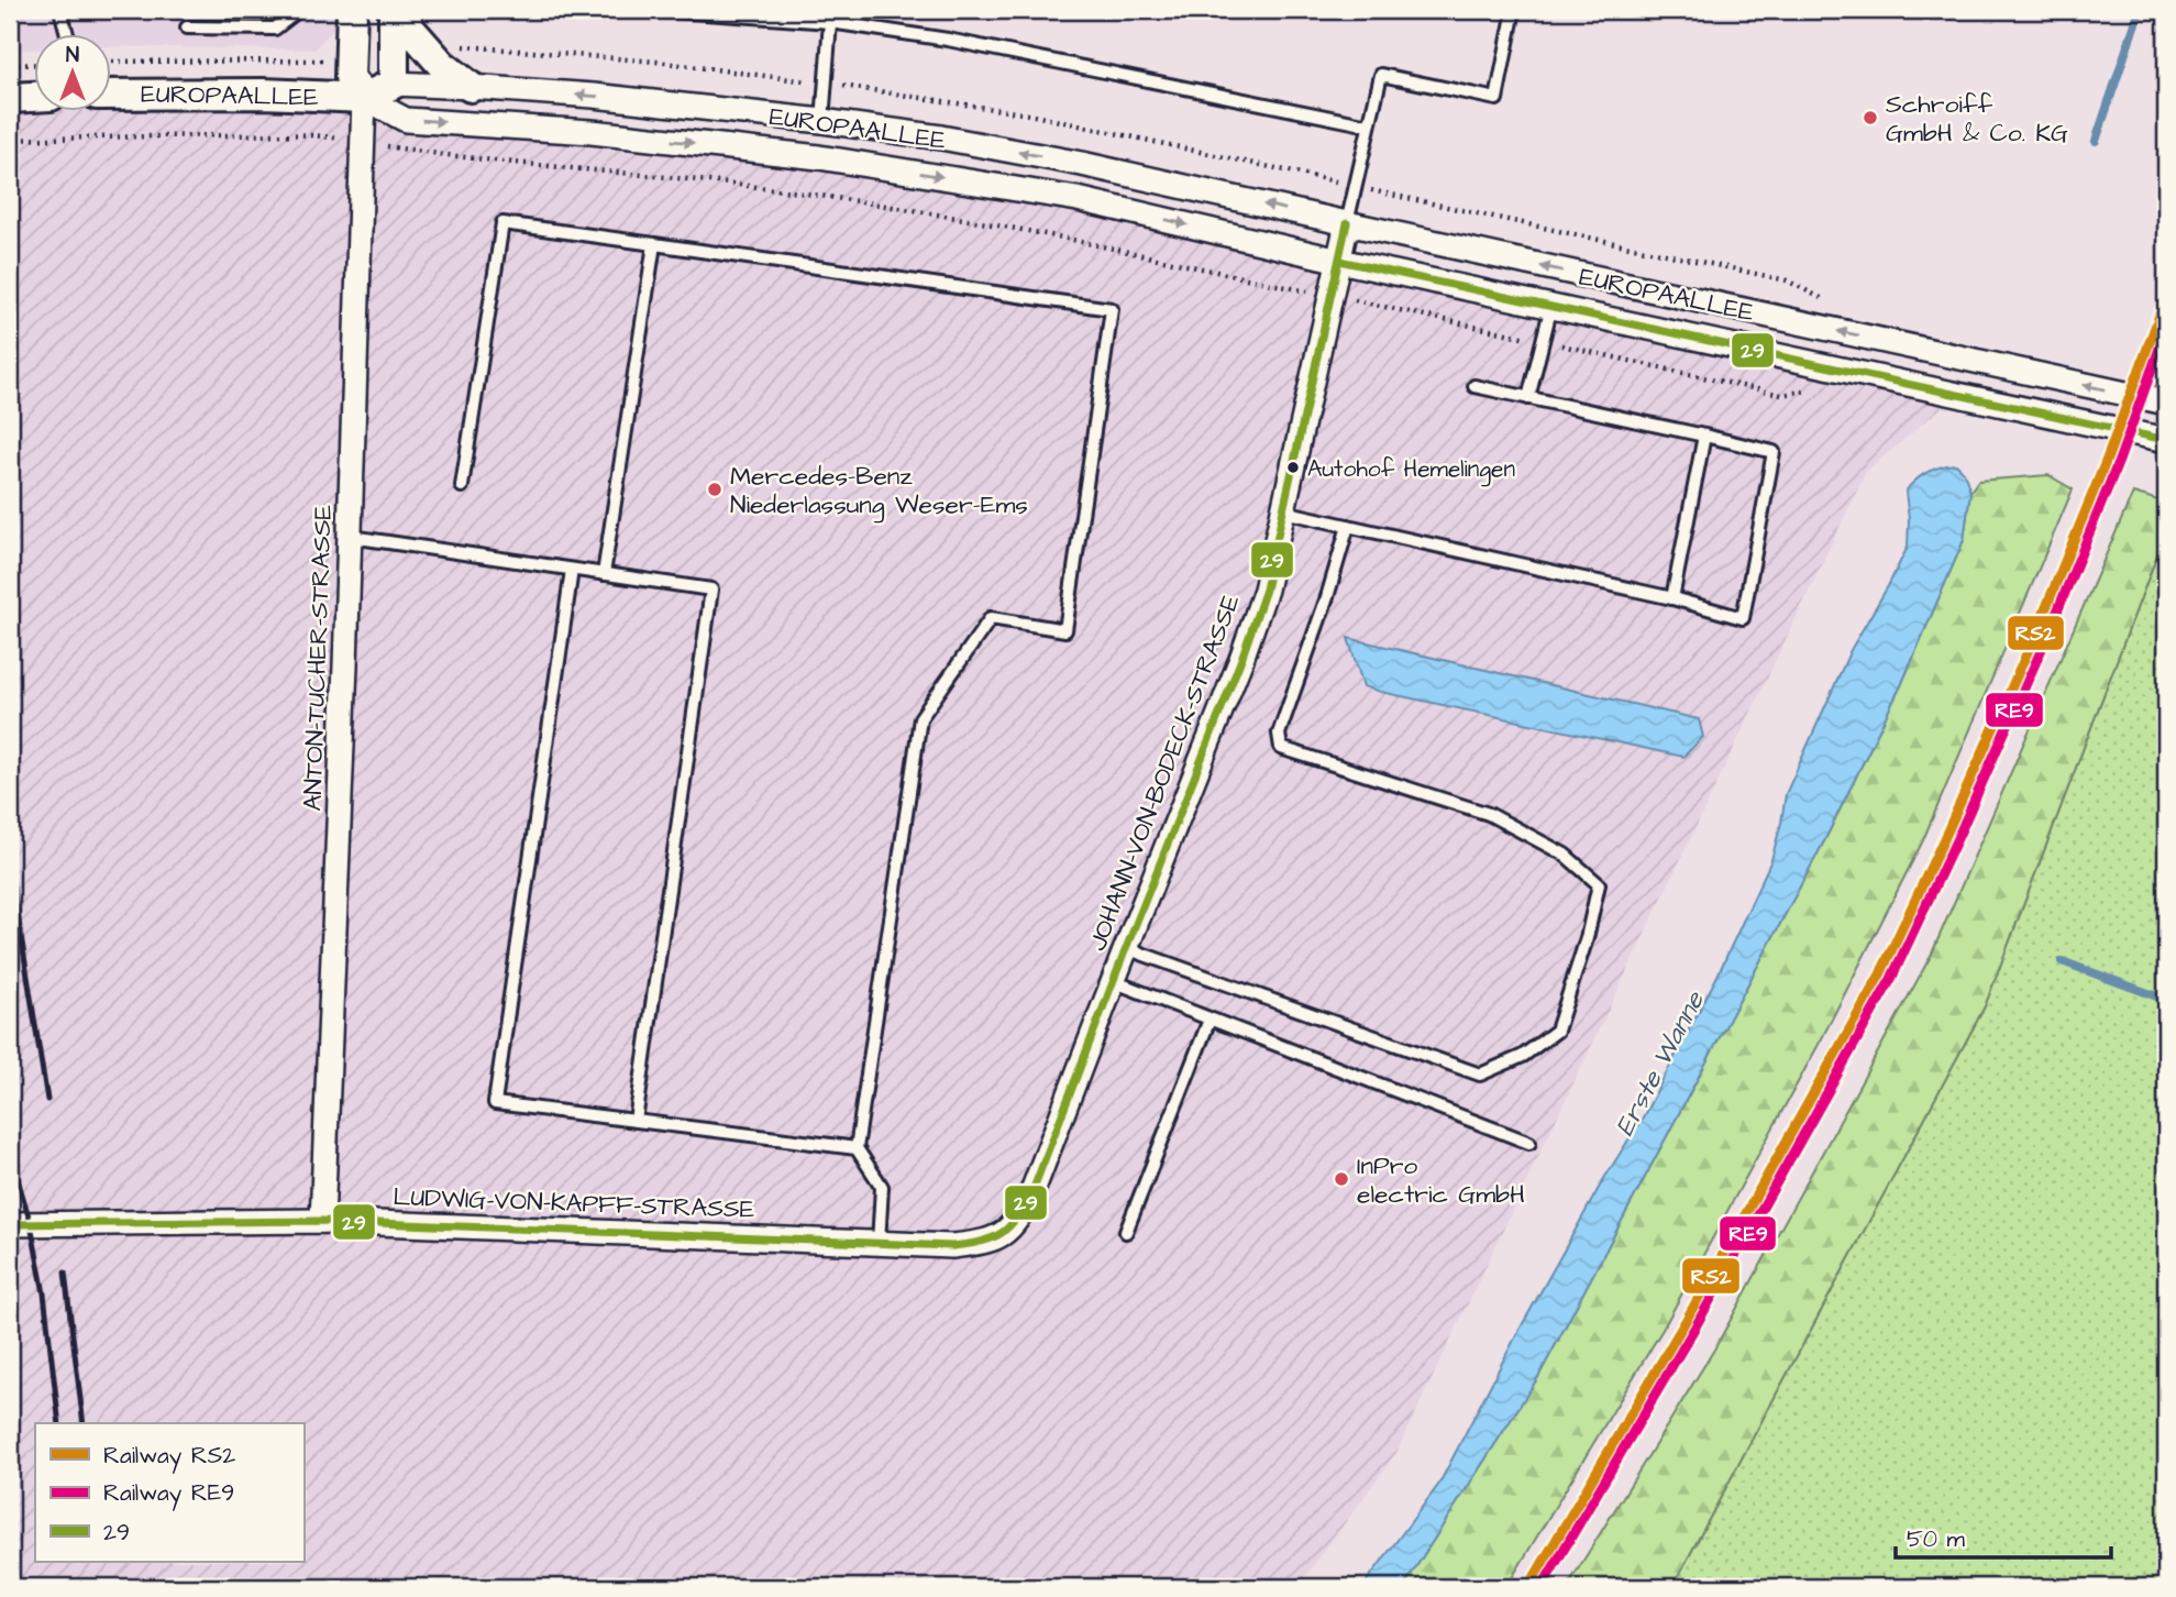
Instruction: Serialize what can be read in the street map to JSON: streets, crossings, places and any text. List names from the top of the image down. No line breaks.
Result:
{"streets":{"street":["EUROPAALLEE","ANTON-TUCHER-STRASSE","JOHANN-VON-BODECK-STRASSE","LUDWIG-VON-KAPFF-STRASSE"]},"crossings":[["EUROPAALLEE","ANTON-TUCHER-STRASSE"],["EUROPAALLEE","JOHANN-VON-BODECK-STRASSE"],["ANTON-TUCHER-STRASSE","LUDWIG-VON-KAPFF-STRASSE"],["JOHANN-VON-BODECK-STRASSE","LUDWIG-VON-KAPFF-STRASSE"]],"water":["Erste Wanne"],"places":["Schroiff GmbH & Co. KG","Autohof Hemelingen","Mercedes-Benz Niederlassung Weser-Ems","InPro electric GmbH"],"lines":["transit line 29","rail line RS2","rail line RE9"],"legend":["Railway RS2","Railway RE9","29"],"scale_bar":"50 m","north":"top"}
